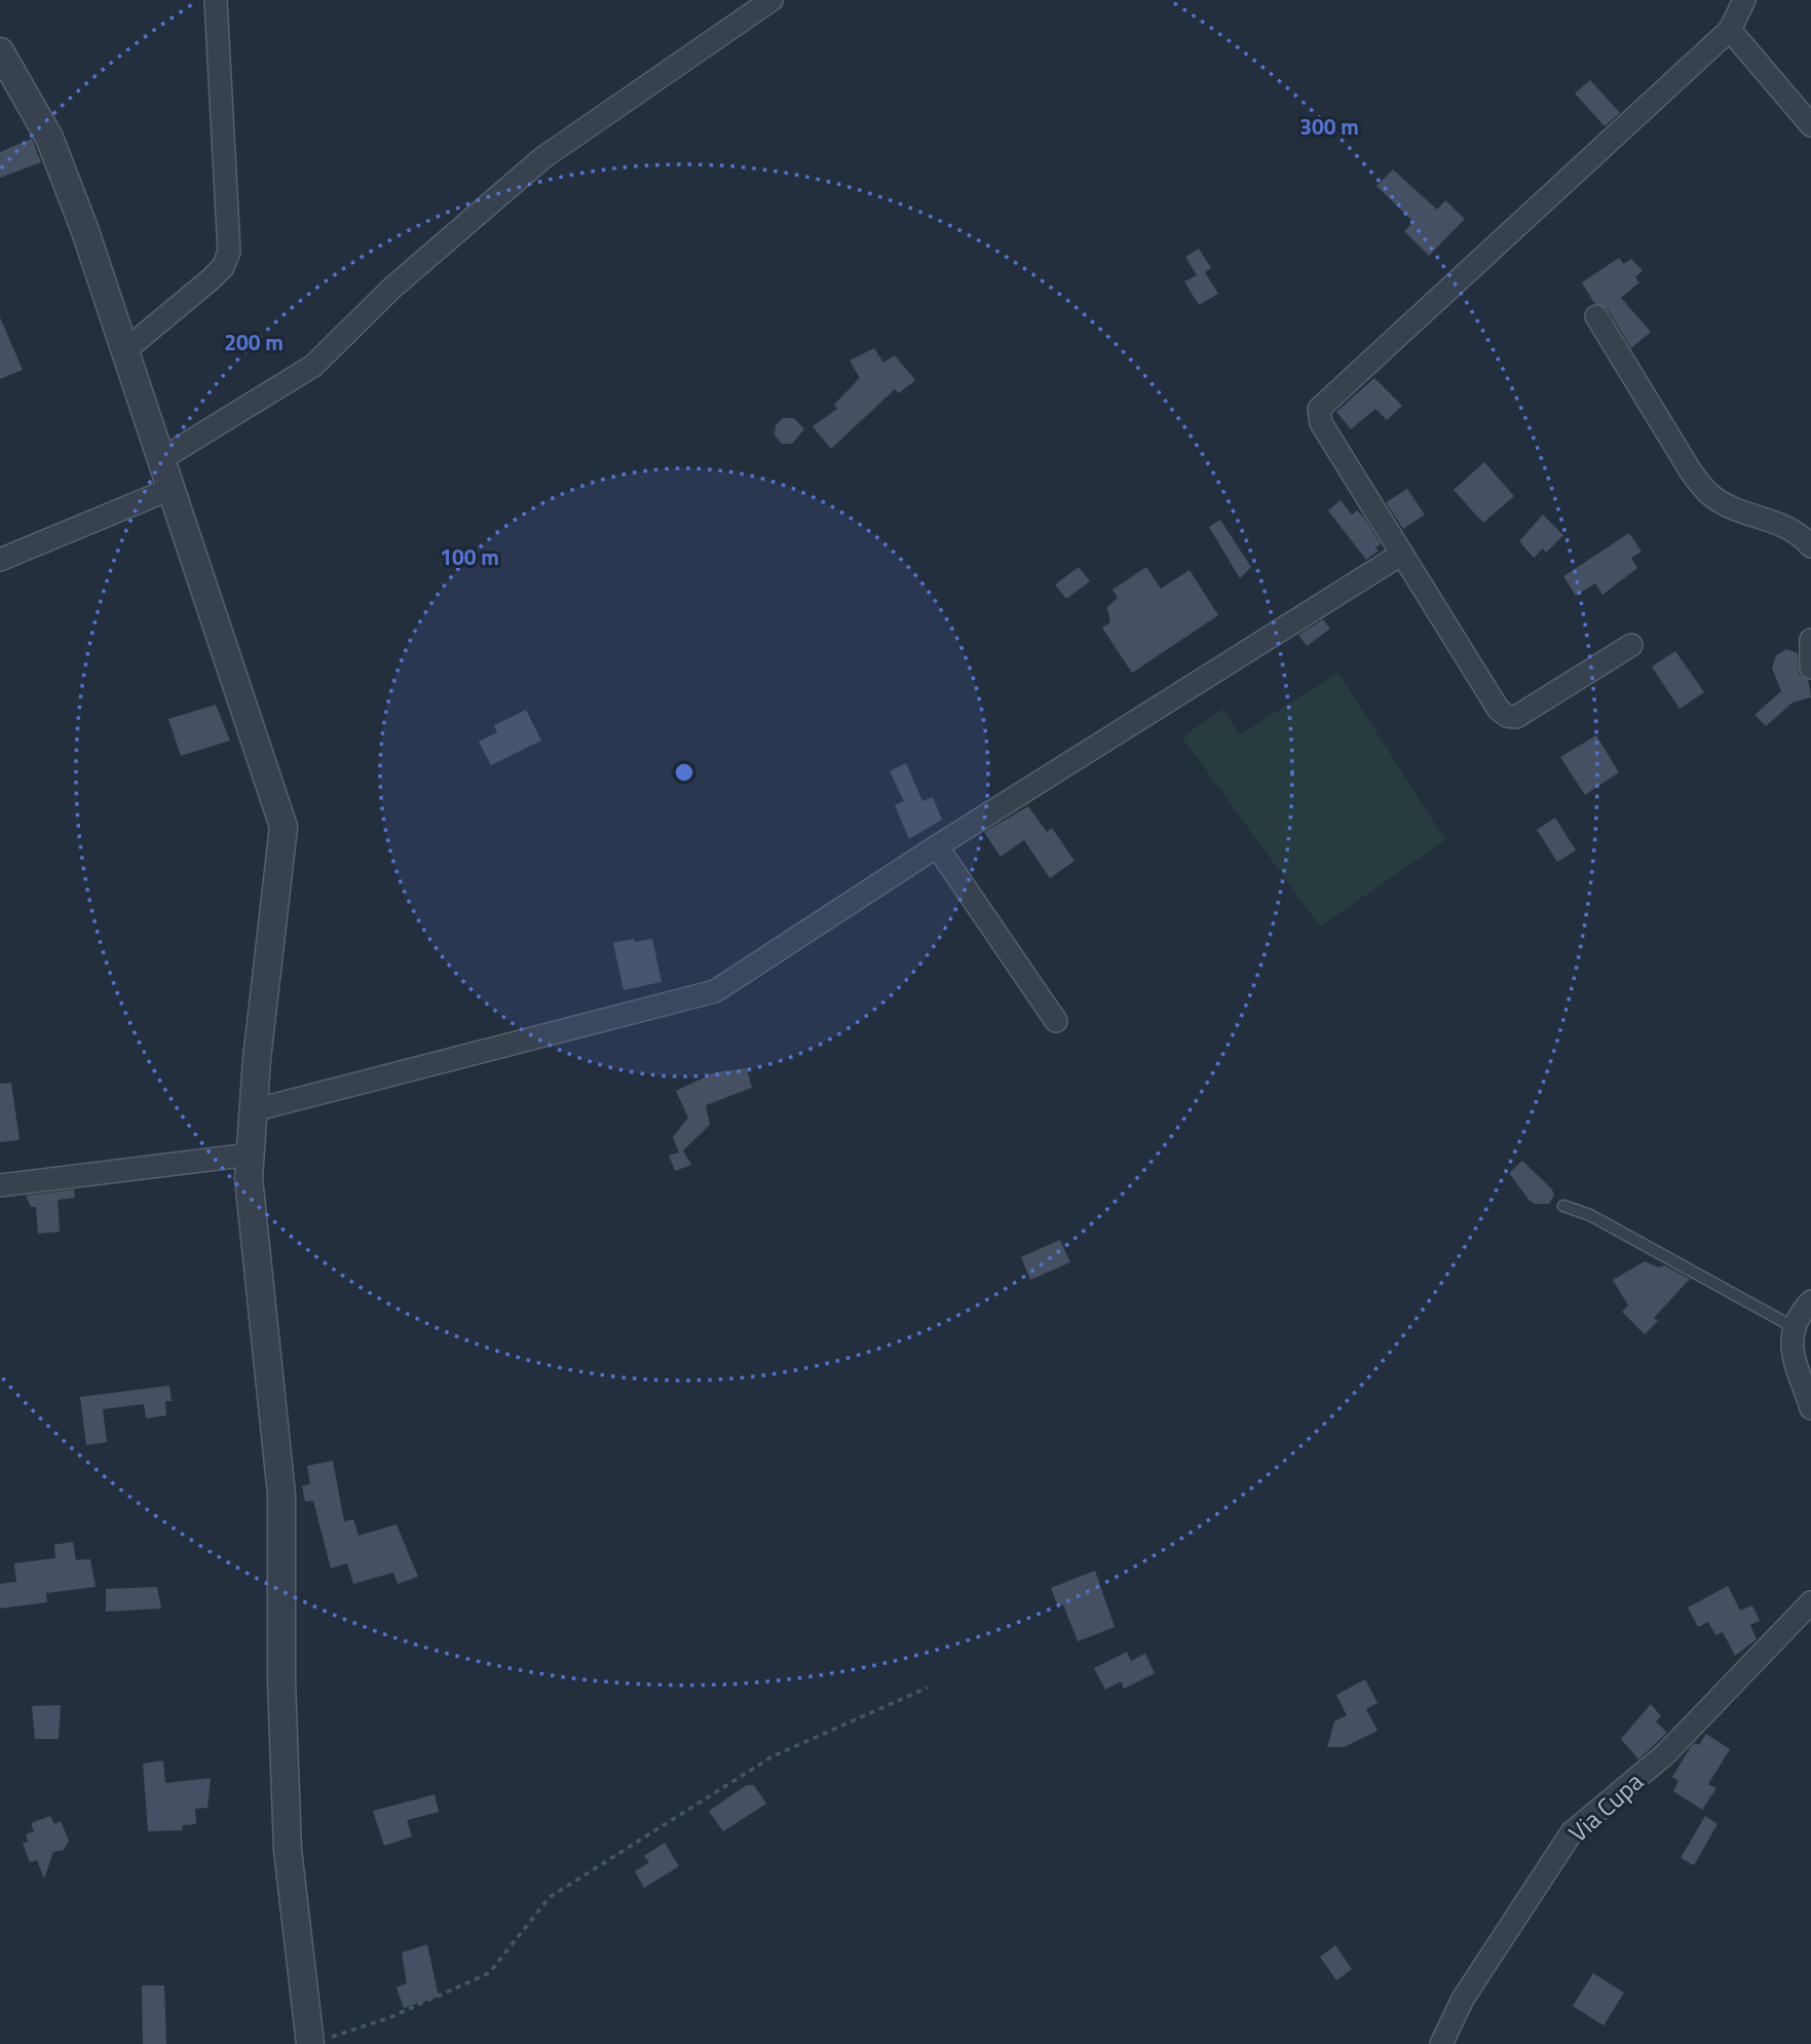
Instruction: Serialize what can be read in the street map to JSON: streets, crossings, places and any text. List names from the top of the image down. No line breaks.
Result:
{"streets":{"street":["Via Cupa"]},"rings":["300 m","200 m","100 m"]}
